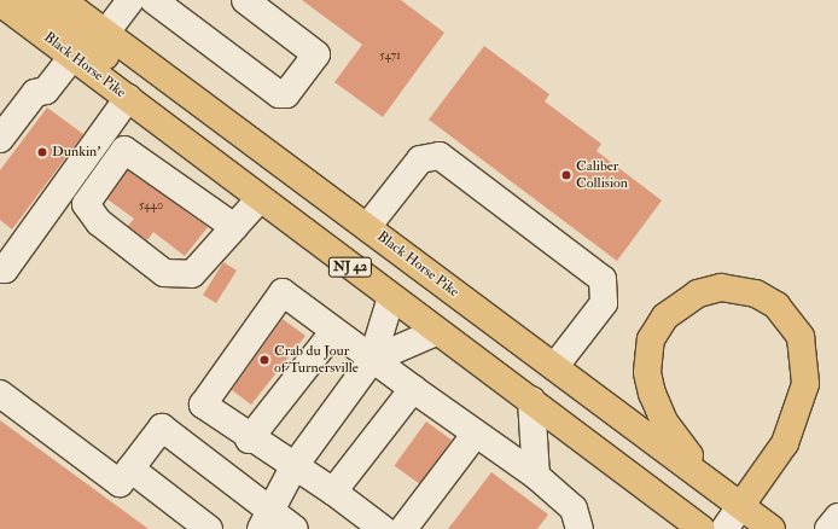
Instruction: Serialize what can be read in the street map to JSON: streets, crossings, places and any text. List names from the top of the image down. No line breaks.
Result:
{"streets":{"highway":["Black Horse Pike","NJ 42"]},"places":["Dunkin'","Caliber Collision","Crab du Jour of Turnersville"],"house_numbers":["5471","5440"]}
